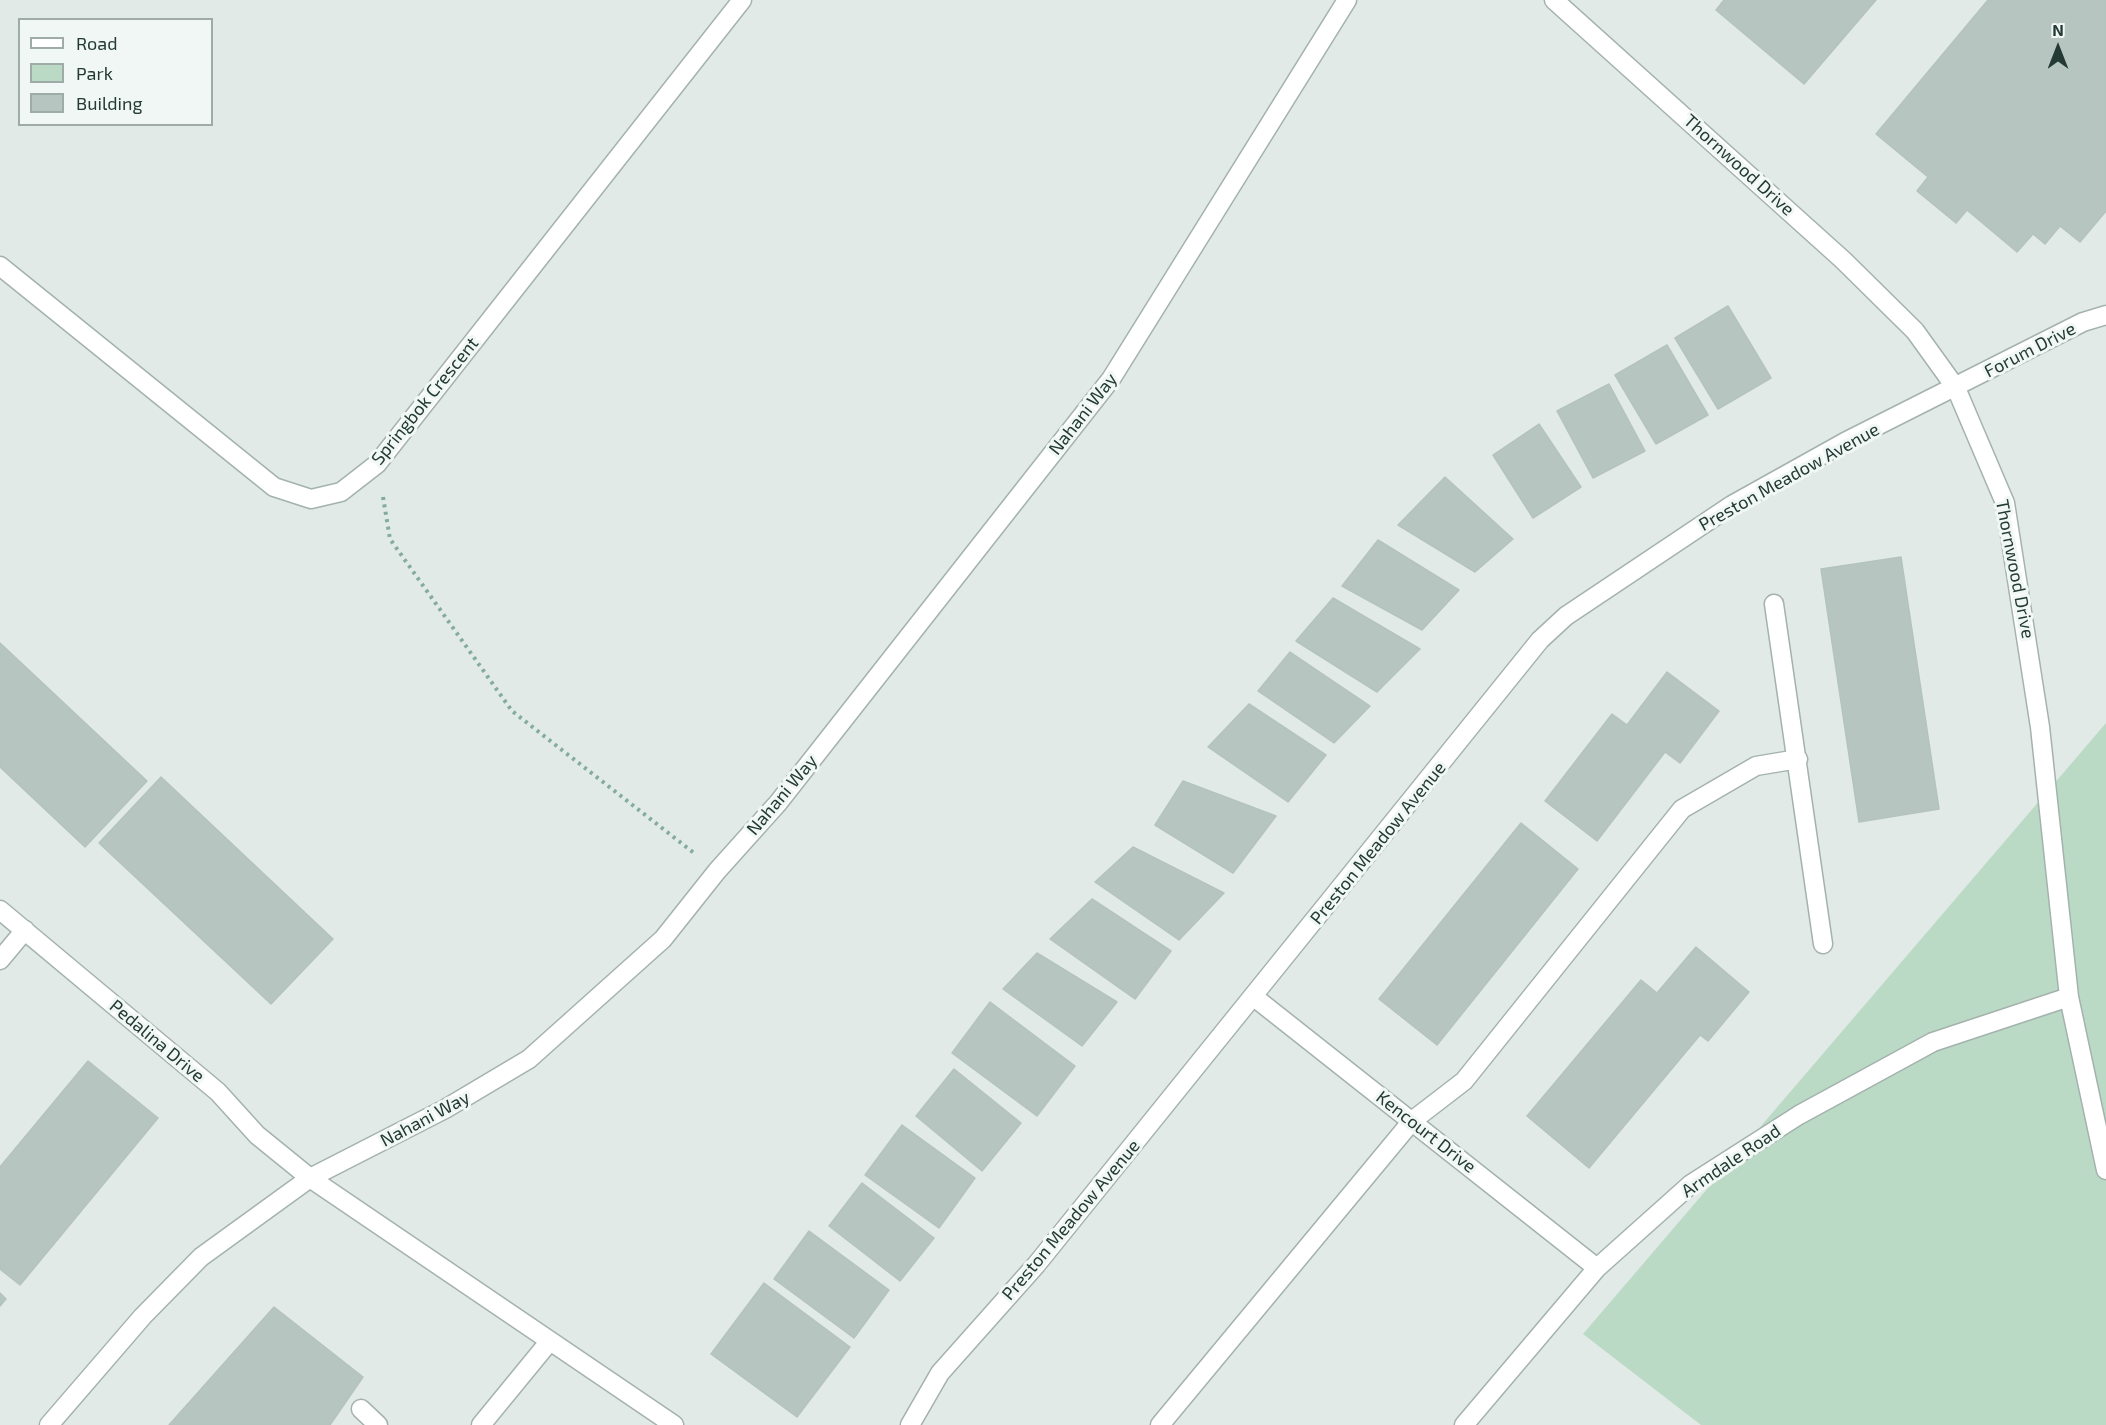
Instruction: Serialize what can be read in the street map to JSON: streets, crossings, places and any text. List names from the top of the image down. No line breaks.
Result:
{"streets":{"street":["Thornwood Drive","Forum Drive","Springbok Crescent","Nahani Way","Preston Meadow Avenue","Pedalina Drive","Kencourt Drive","Armdale Road"]},"crossings":[["Thornwood Drive","Forum Drive"],["Thornwood Drive","Preston Meadow Avenue"],["Thornwood Drive","Armdale Road"],["Forum Drive","Preston Meadow Avenue"],["Nahani Way","Pedalina Drive"],["Preston Meadow Avenue","Kencourt Drive"],["Kencourt Drive","Armdale Road"]],"legend":["Road","Park","Building"],"north":"top"}
